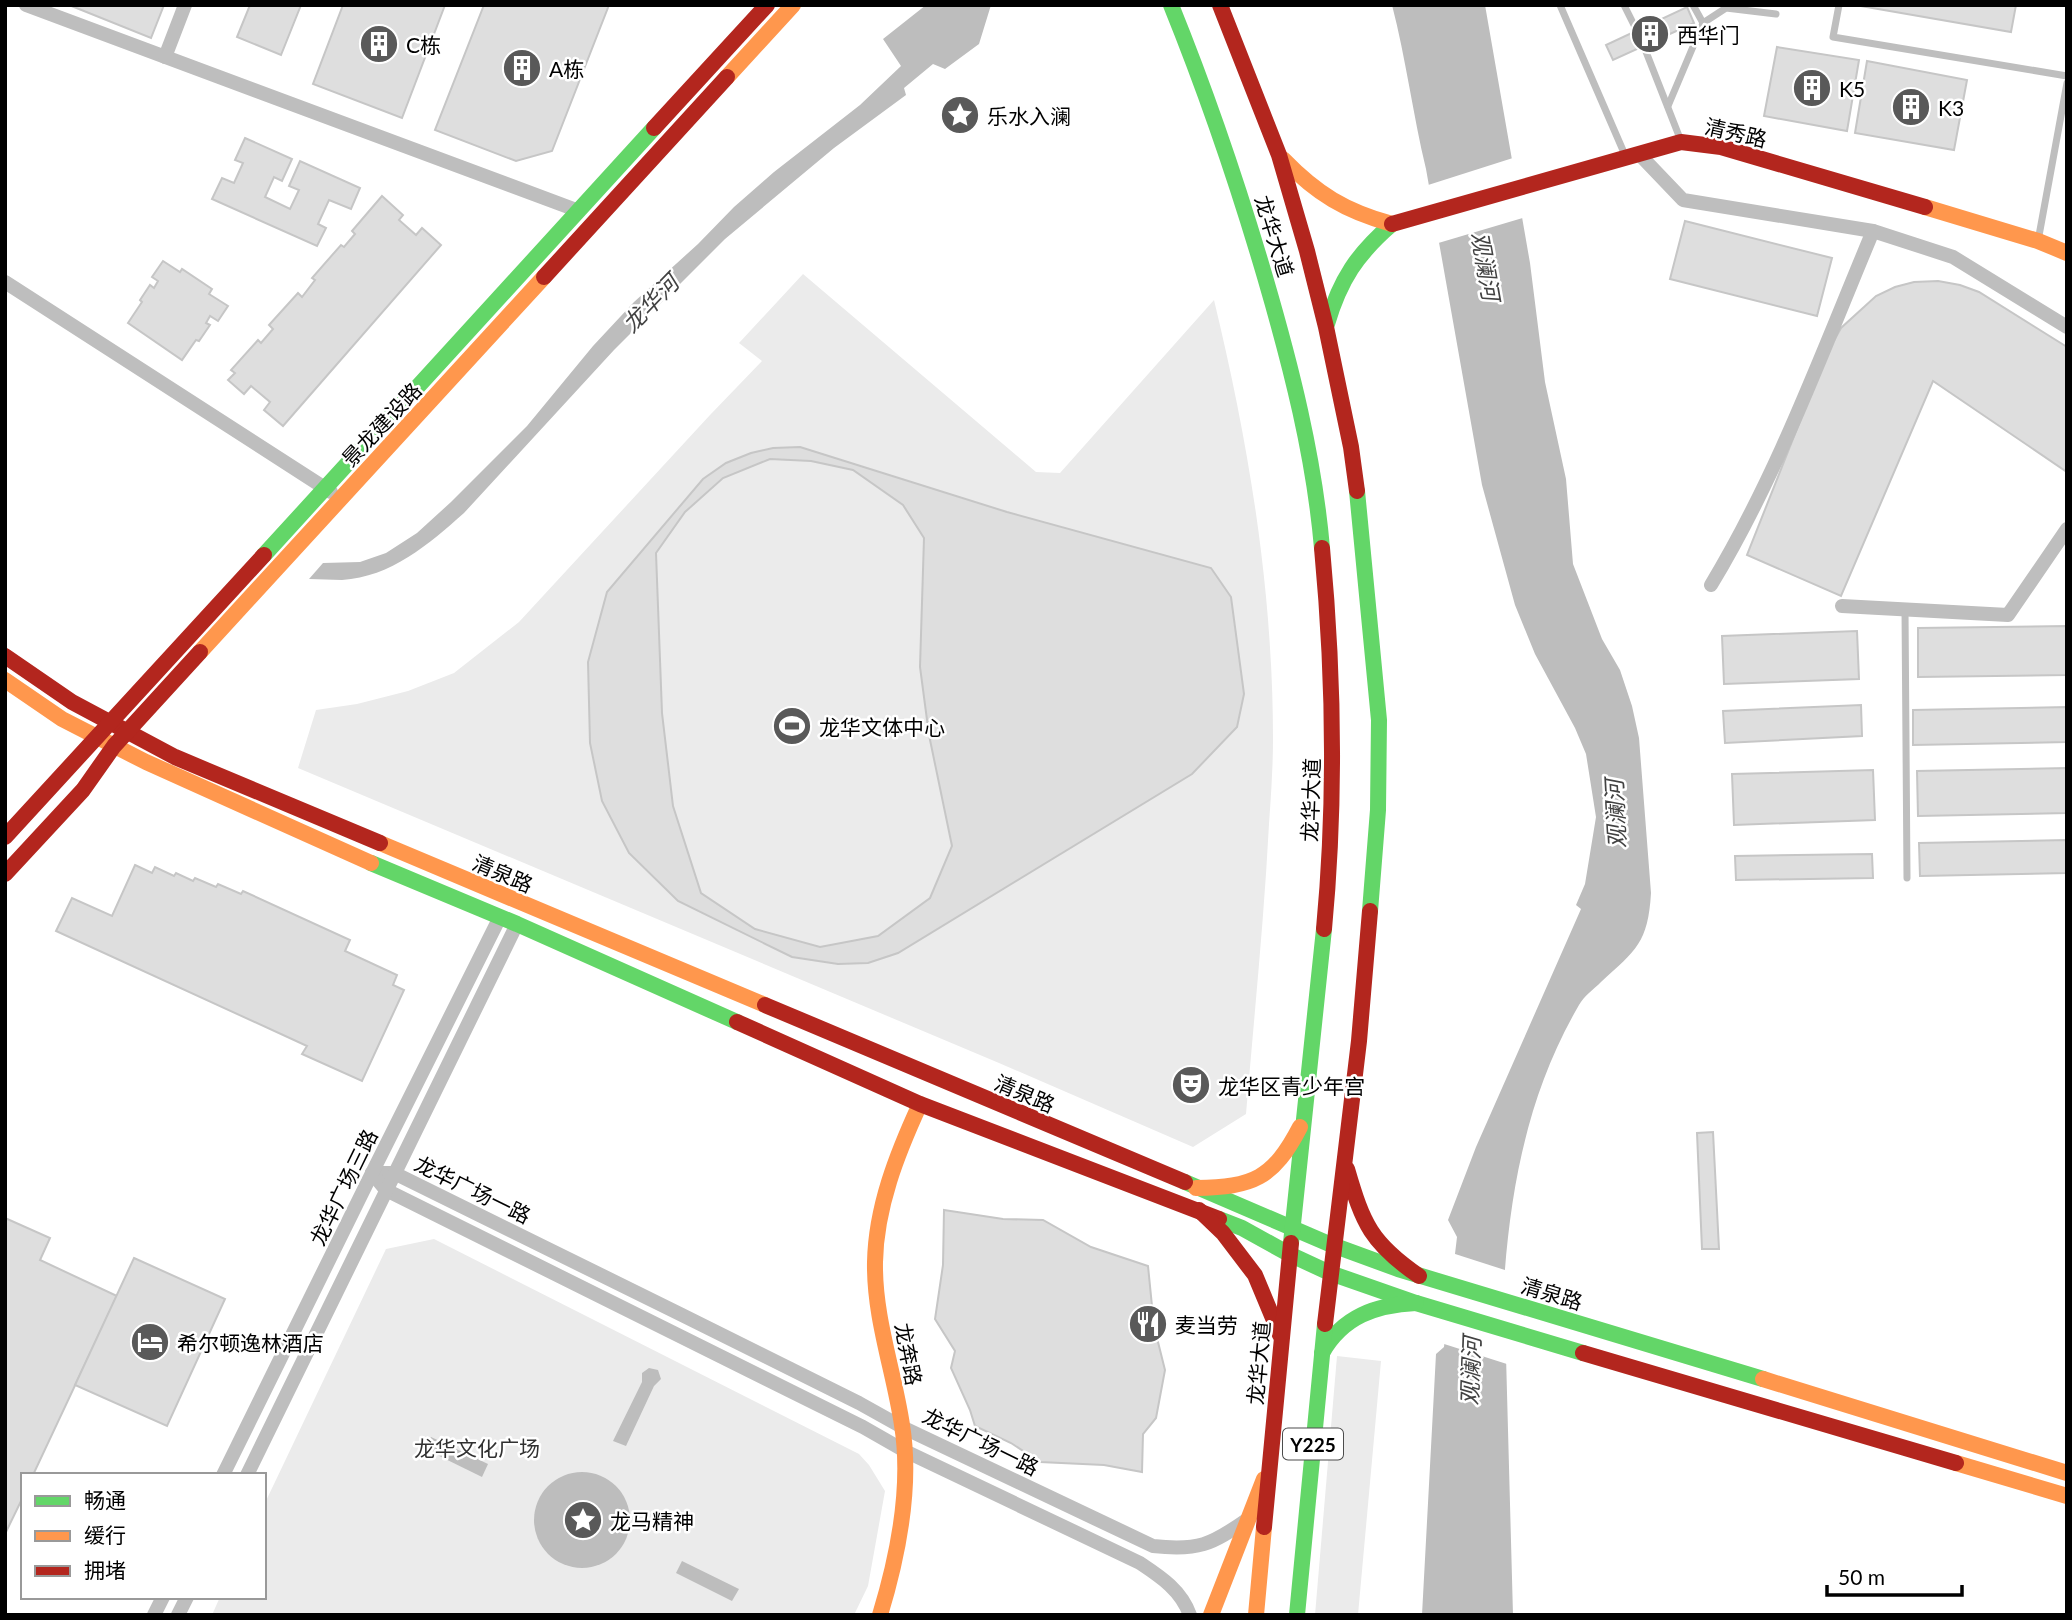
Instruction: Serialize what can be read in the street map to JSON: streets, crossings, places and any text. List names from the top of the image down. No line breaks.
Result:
{"streets":{"main road":["清秀路","龙华大道","景龙建设路","清泉路","龙奔路","Y225"],"street":["龙华广场三路","龙华广场一路"]},"crossings":[["龙华大道","清泉路"],["景龙建设路","清泉路"],["清泉路","龙华广场三路"],["清泉路","龙奔路"],["龙华广场三路","龙华广场一路"],["龙华广场一路","龙奔路"]],"water":["观澜河","龙华河"],"parks":["龙华文化广场"],"places":{"building":["西华门","C栋","A栋","K5","K3"],"place":["乐水入澜","龙马精神"],"sports":["龙华文体中心"],"theatre":["龙华区青少年宫"],"restaurant":["麦当劳"],"hotel":["希尔顿逸林酒店"]},"legend":["畅通","缓行","拥堵"],"scale_bar":"50 m"}
